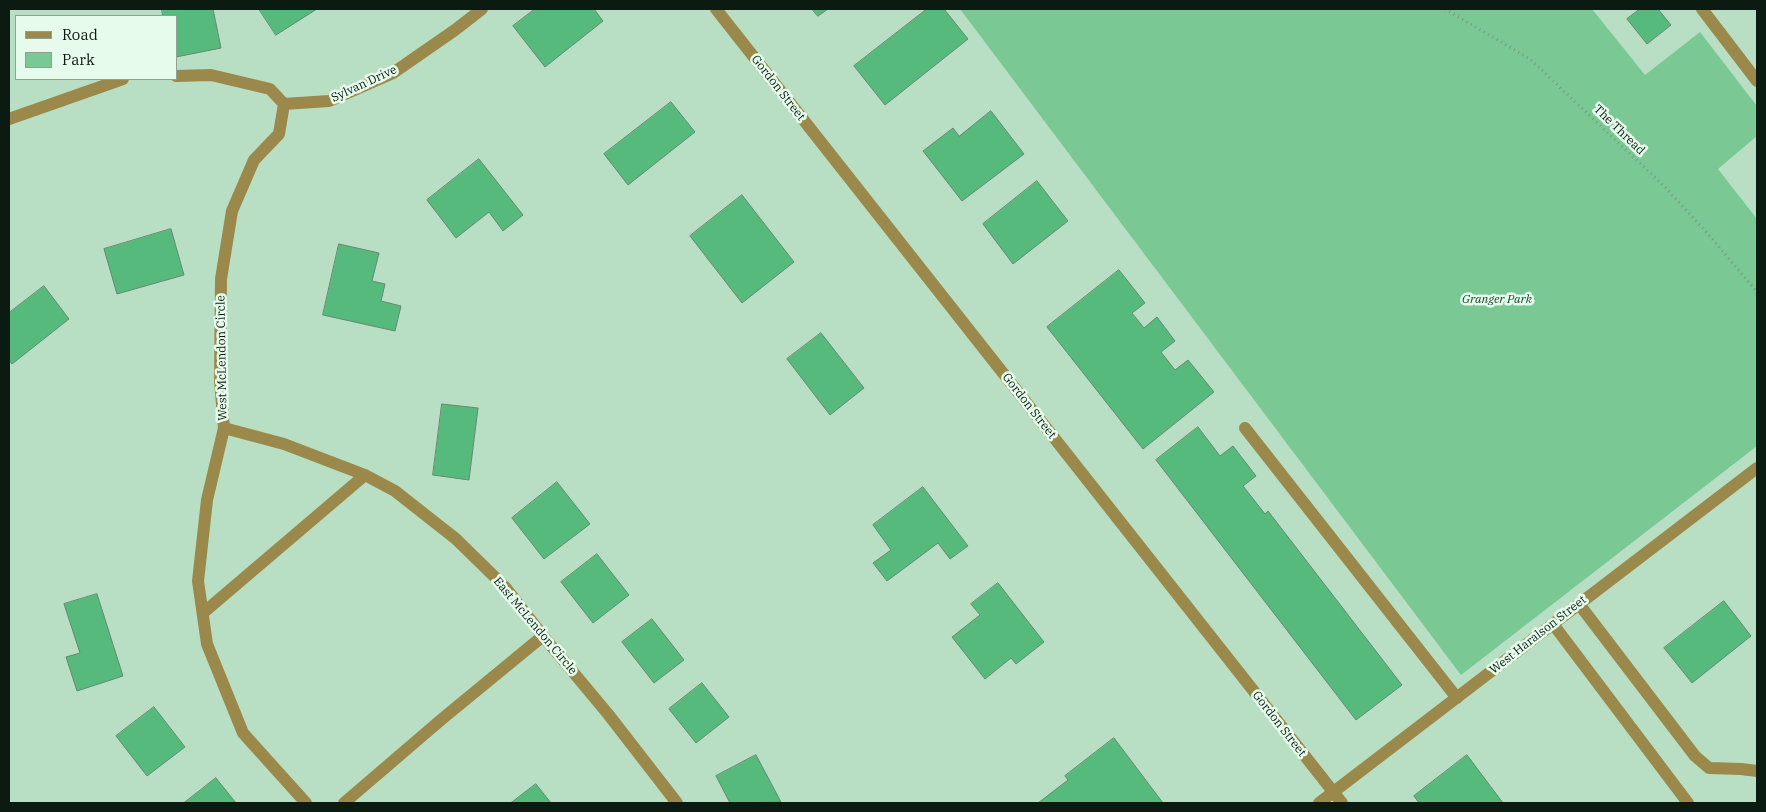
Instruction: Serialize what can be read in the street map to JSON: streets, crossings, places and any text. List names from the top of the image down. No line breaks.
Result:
{"streets":{"street":["Sylvan Drive","Gordon Street","West McLendon Circle","East McLendon Circle","West Haralson Street"],"path":["The Thread"]},"crossings":[["Sylvan Drive","West McLendon Circle"],["Gordon Street","West Haralson Street"],["West McLendon Circle","East McLendon Circle"]],"parks":["Granger Park"],"legend":["Road","Park"]}
